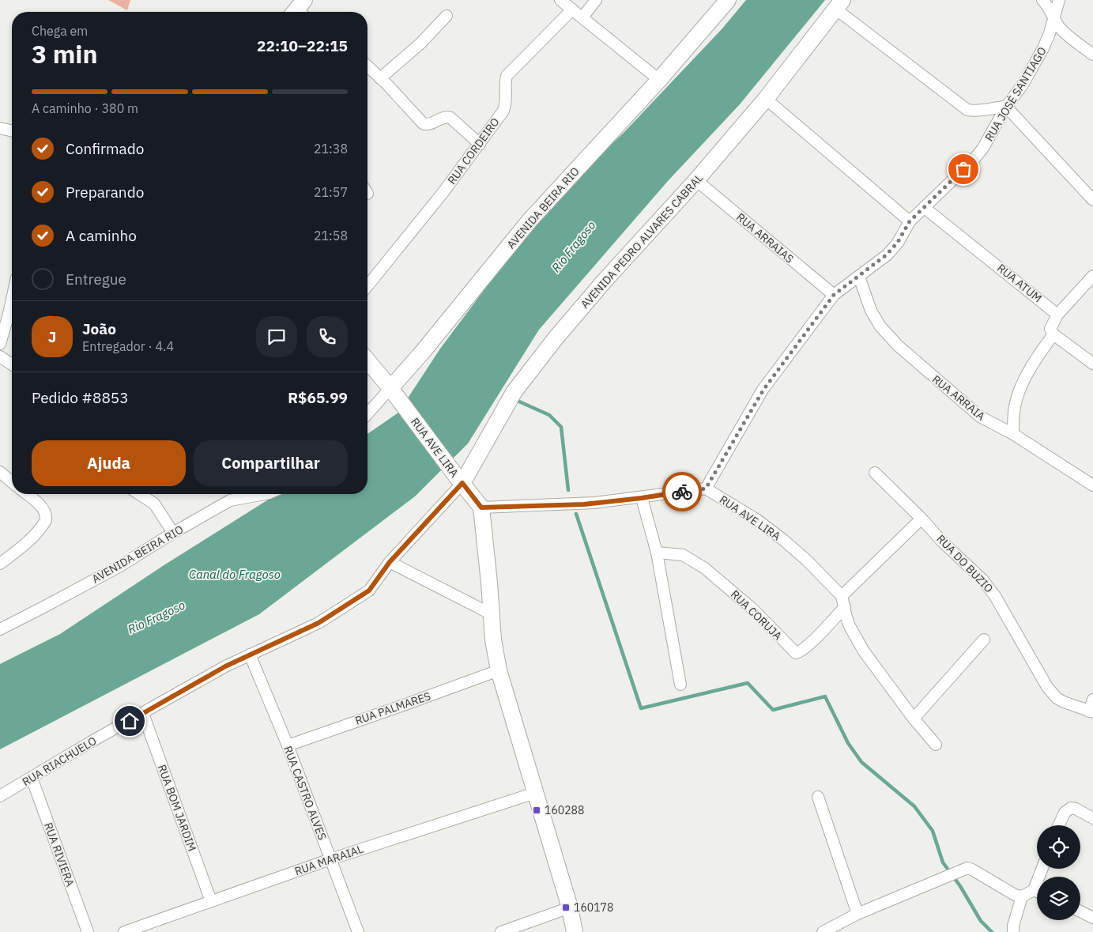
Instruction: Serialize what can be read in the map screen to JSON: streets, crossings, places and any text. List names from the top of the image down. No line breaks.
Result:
{"streets":{"main road":["AVENIDA BEIRA RIO","AVENIDA PEDRO ALVARES CABRAL","RUA AVE LIRA"],"street":["RUA JOSÉ SANTIAGO","RUA CORDEIRO","RUA ARRAIAS","RUA ATUM","RUA ARRAIA","RUA DO BUZIO","RUA CORUJA","RUA PALMARES","RUA RIACHUELO","RUA CASTRO ALVES","RUA BOM JARDIM","RUA RIVIERA","RUA MARAIAL"]},"crossings":[["RUA JOSÉ SANTIAGO","RUA ARRAIAS"],["RUA JOSÉ SANTIAGO","RUA ATUM"],["RUA JOSÉ SANTIAGO","RUA ARRAIA"],["RUA JOSÉ SANTIAGO","RUA AVE LIRA"],["AVENIDA BEIRA RIO","RUA AVE LIRA"],["RUA ARRAIAS","AVENIDA PEDRO ALVARES CABRAL"],["AVENIDA PEDRO ALVARES CABRAL","RUA AVE LIRA"],["AVENIDA PEDRO ALVARES CABRAL","RUA RIACHUELO"],["RUA AVE LIRA","RUA CORUJA"],["RUA AVE LIRA","RUA RIACHUELO"],["RUA PALMARES","RUA CASTRO ALVES"],["RUA RIACHUELO","RUA CASTRO ALVES"],["RUA RIACHUELO","RUA BOM JARDIM"],["RUA RIACHUELO","RUA RIVIERA"],["RUA CASTRO ALVES","RUA MARAIAL"],["RUA BOM JARDIM","RUA MARAIAL"]],"water":["Rio Fragoso","Canal do Fragoso"],"places":{"transit":["160288","160178"]},"page":{"heading":["3 min","Chega em","22:10–22:15"],"panel":["João","Entregador · 4.4","Pedido #8853","R$65.99"],"bar":"A caminho · 380 m","list":[["Confirmado","21:38"],["Preparando","21:57"],["A caminho","21:58"],"Entregue"],"round":"J","buttons":["Ajuda","Compartilhar"]}}
